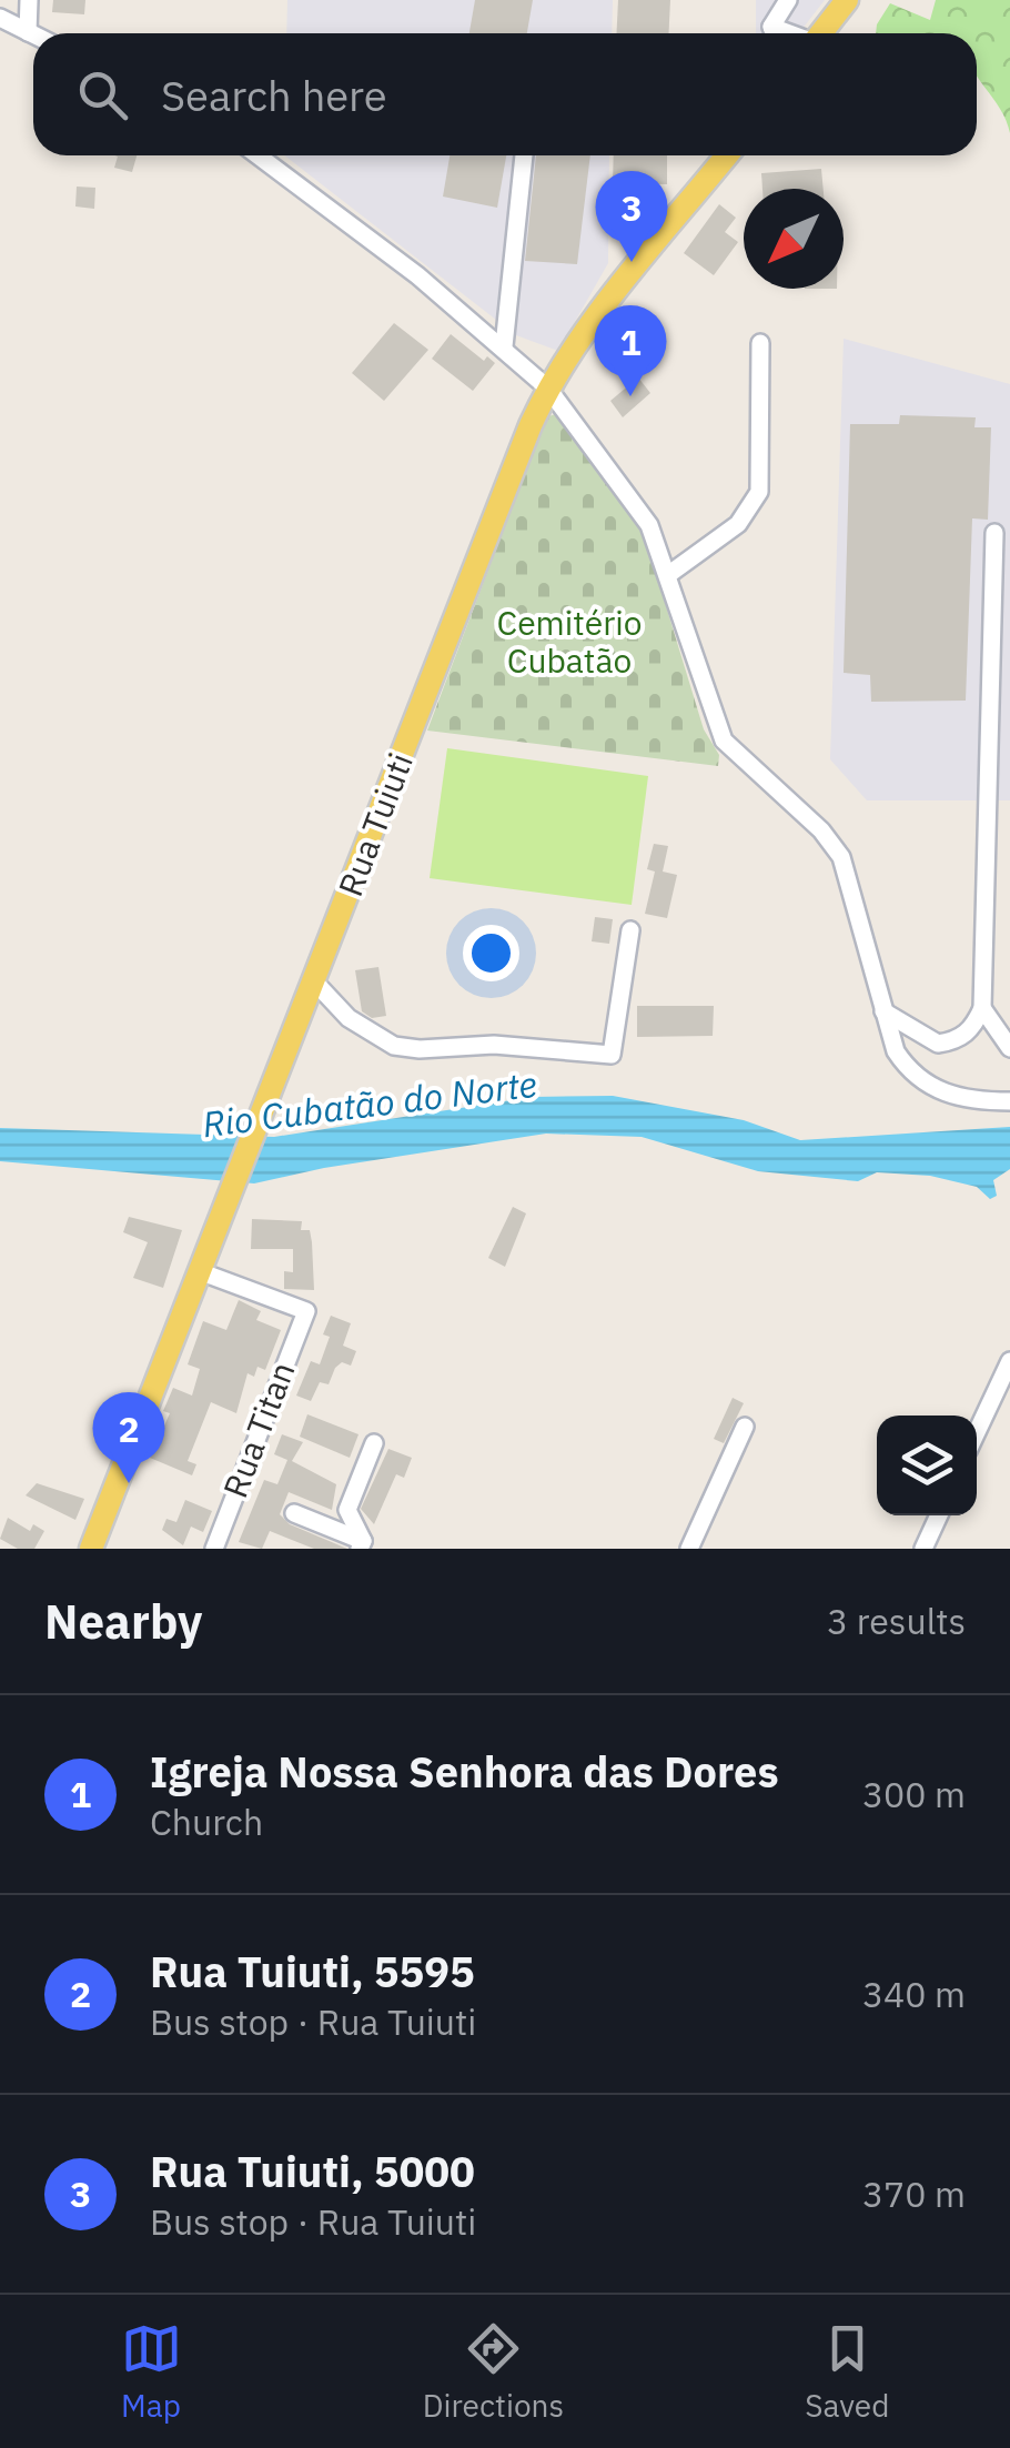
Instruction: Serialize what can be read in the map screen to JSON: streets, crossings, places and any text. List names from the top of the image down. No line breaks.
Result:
{"streets":{"main road":["Rua Tuiuti"],"street":["Rua Titan"]},"crossings":[["Rua Tuiuti","Rua Titan"]],"water":["Rio Cubatão do Norte"],"parks":["Cemitério Cubatão"],"north":"bottom left","page":{"search":"Search here","pins":["3","1","2"],"heading":["Nearby","3 results"],"list":[{"mark":"1","name":"Igreja Nossa Senhora das Dores","note":"Church","value":"300 m"},{"mark":"2","name":"Rua Tuiuti, 5595","note":"Bus stop · Rua Tuiuti","value":"340 m"},{"mark":"3","name":"Rua Tuiuti, 5000","note":"Bus stop · Rua Tuiuti","value":"370 m"}],"nav":["Map","Directions","Saved"]}}
